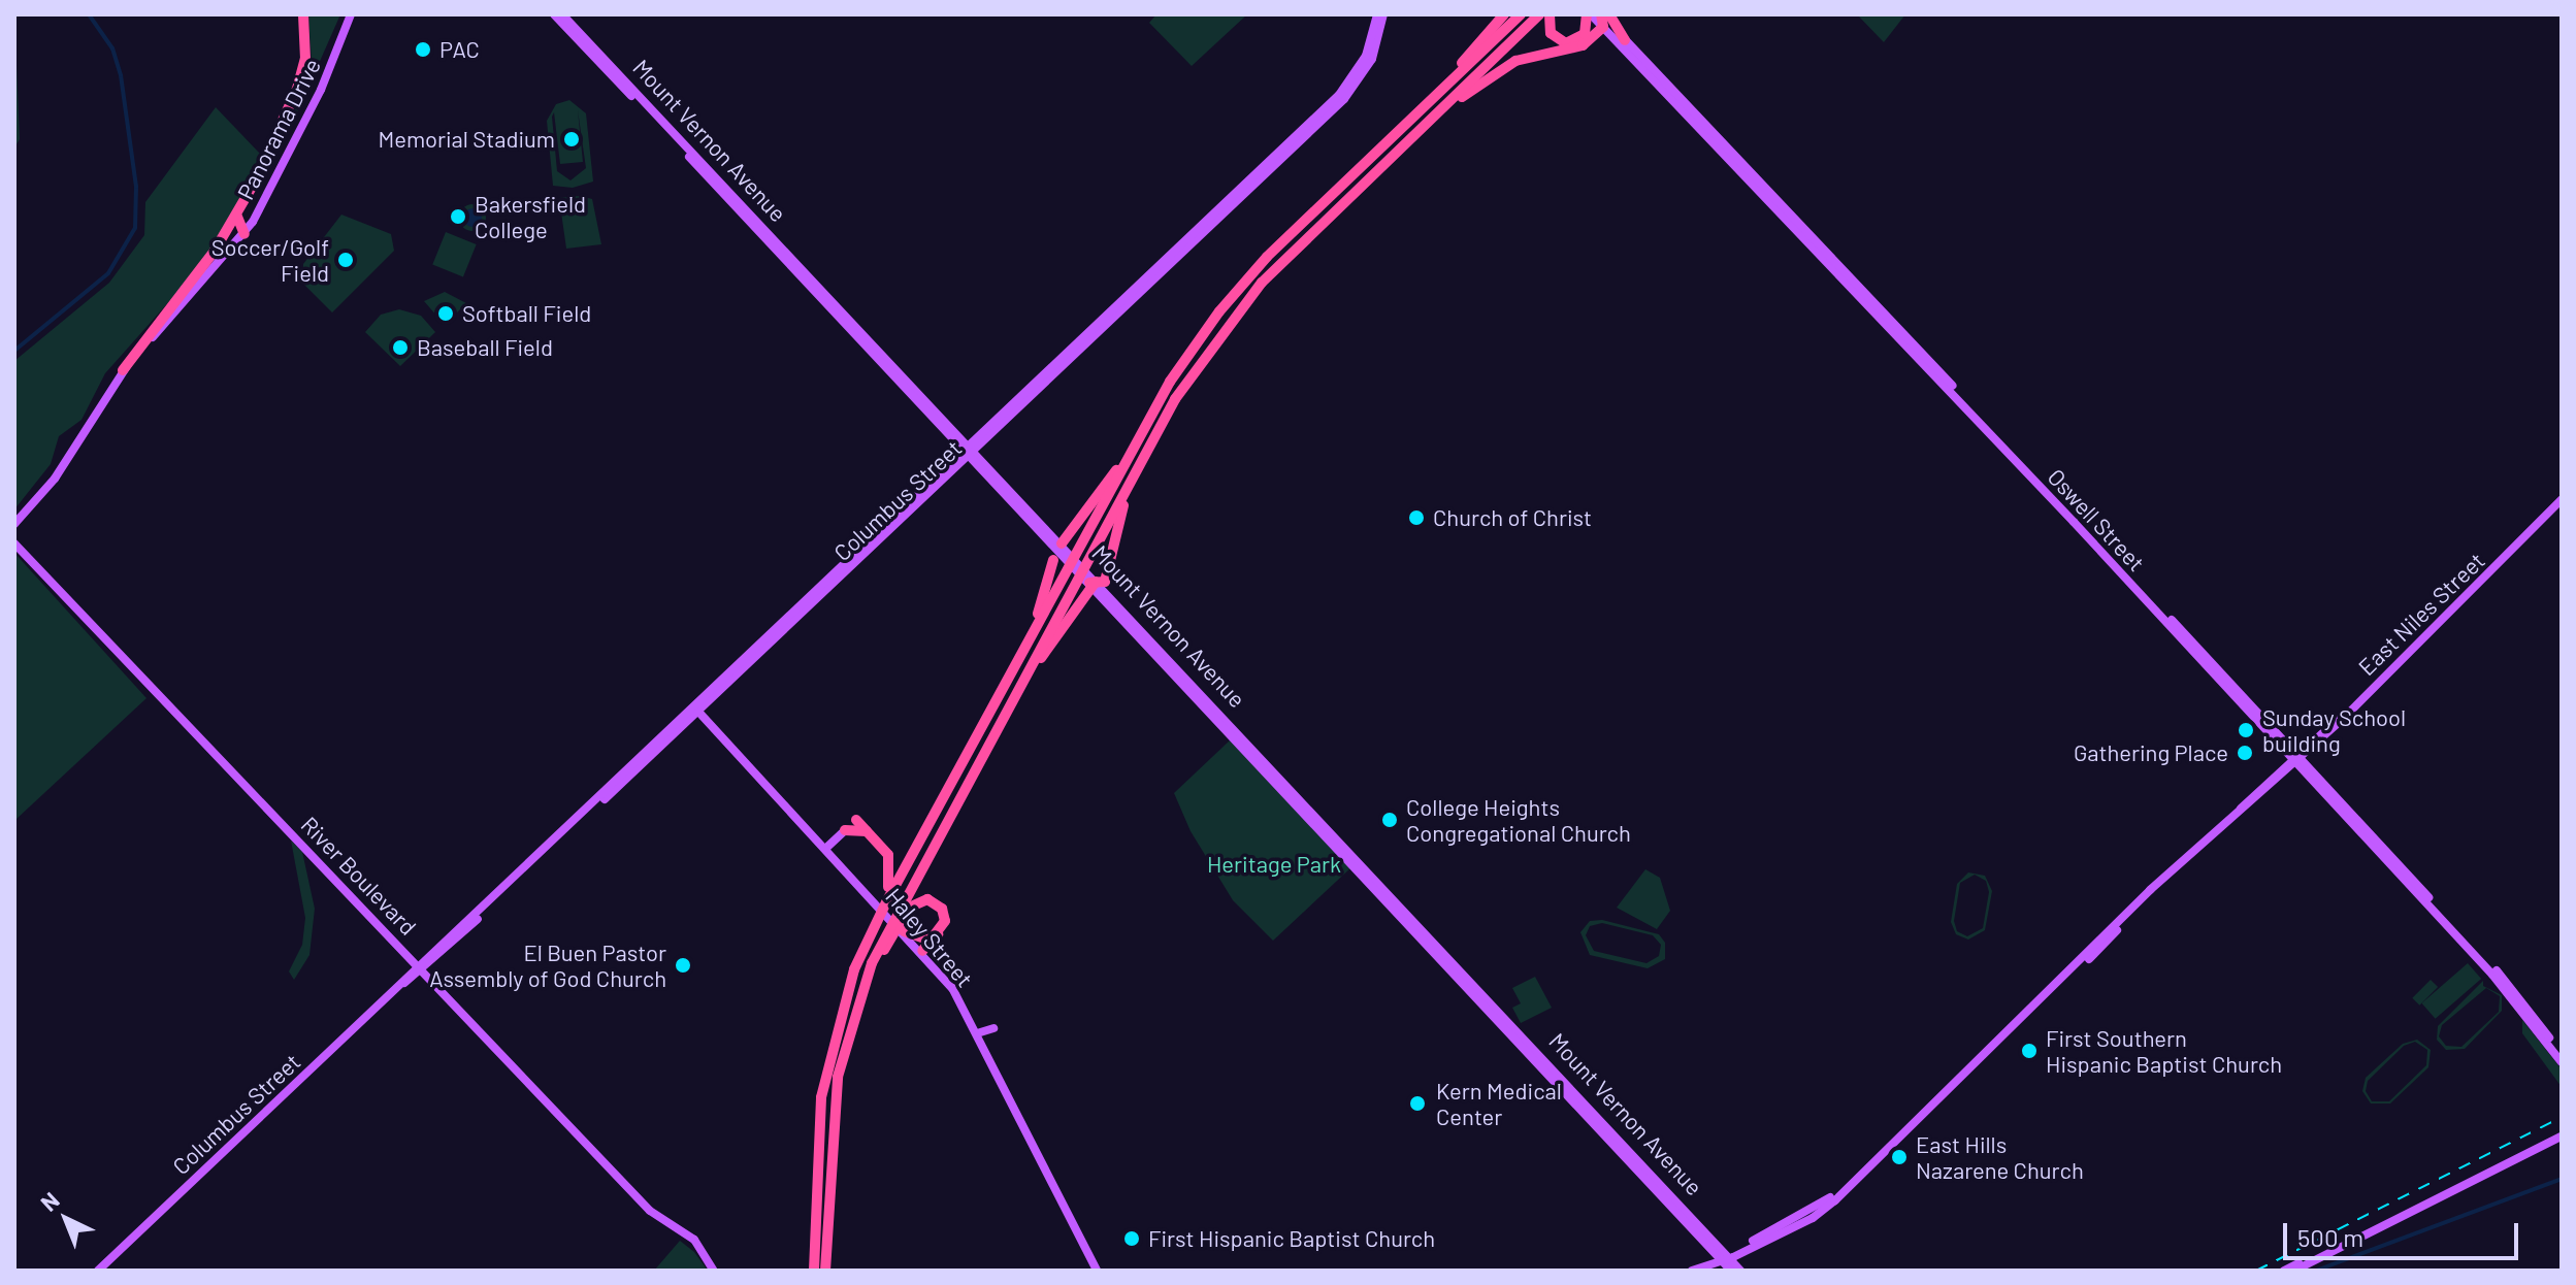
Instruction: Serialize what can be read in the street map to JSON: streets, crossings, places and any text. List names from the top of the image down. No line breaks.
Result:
{"streets":{"main road":["Panorama Drive","Mount Vernon Avenue","Columbus Street","Oswell Street","East Niles Street","River Boulevard","Haley Street"]},"crossings":[["Mount Vernon Avenue","Columbus Street"],["Mount Vernon Avenue","East Niles Street"],["Columbus Street","River Boulevard"],["Columbus Street","Haley Street"],["Oswell Street","East Niles Street"]],"parks":["Heritage Park"],"places":["PAC","Memorial Stadium","Bakersfield College","Soccer/Golf Field","Softball Field","Baseball Field","Church of Christ","Sunday School building","Gathering Place","College Heights Congregational Church","El Buen Pastor Assembly of God Church","First Southern Hispanic Baptist Church","Kern Medical Center","East Hills Nazarene Church","First Hispanic Baptist Church"],"scale_bar":"500 m","north":"top left"}
